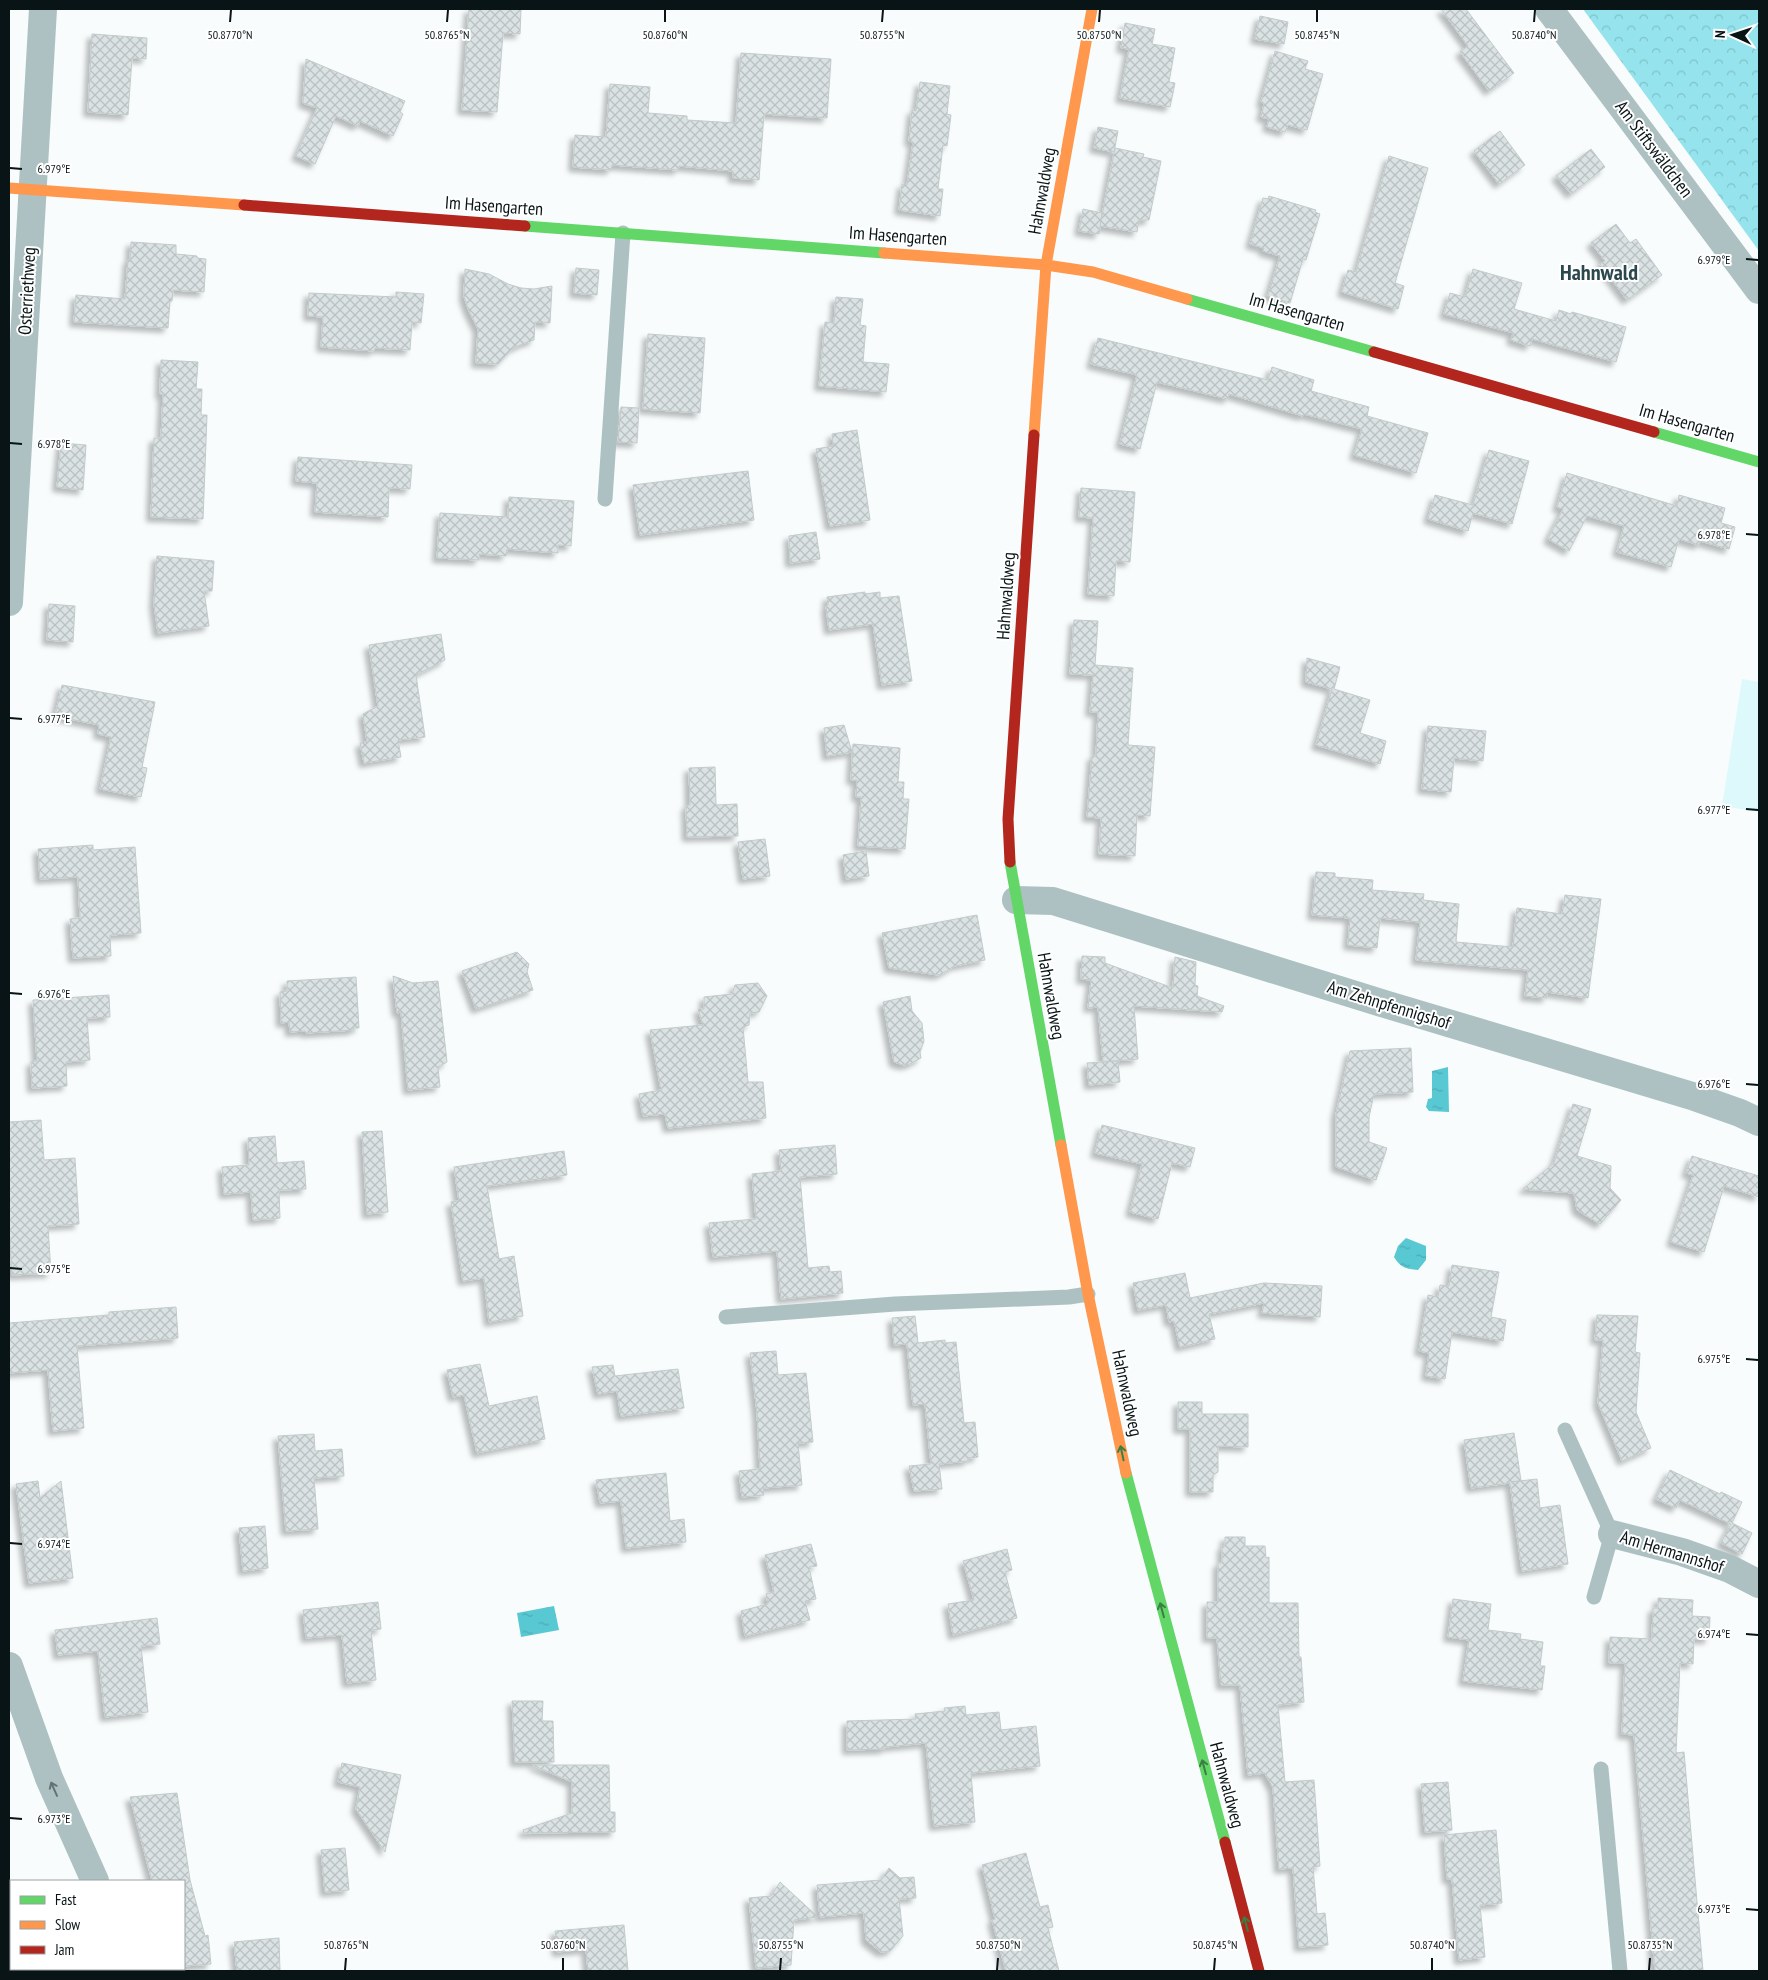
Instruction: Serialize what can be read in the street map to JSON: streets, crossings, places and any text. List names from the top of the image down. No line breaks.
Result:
{"streets":{"street":["Am Stiftswäldchen","Hahnwaldweg","Im Hasengarten","Osterriethweg","Am Zehnpfennigshof","Am Hermannshof"]},"crossings":[["Hahnwaldweg","Im Hasengarten"],["Hahnwaldweg","Am Zehnpfennigshof"],["Im Hasengarten","Osterriethweg"]],"districts":["Hahnwald"],"legend":["Fast","Slow","Jam"],"north":"left","coordinates":["50.8770°N","50.8765°N","50.8760°N","50.8755°N","50.8750°N","50.8745°N","50.8740°N","6.979°E","6.978°E","6.977°E","6.976°E","6.975°E","6.974°E","6.973°E","50.8735°N"]}
